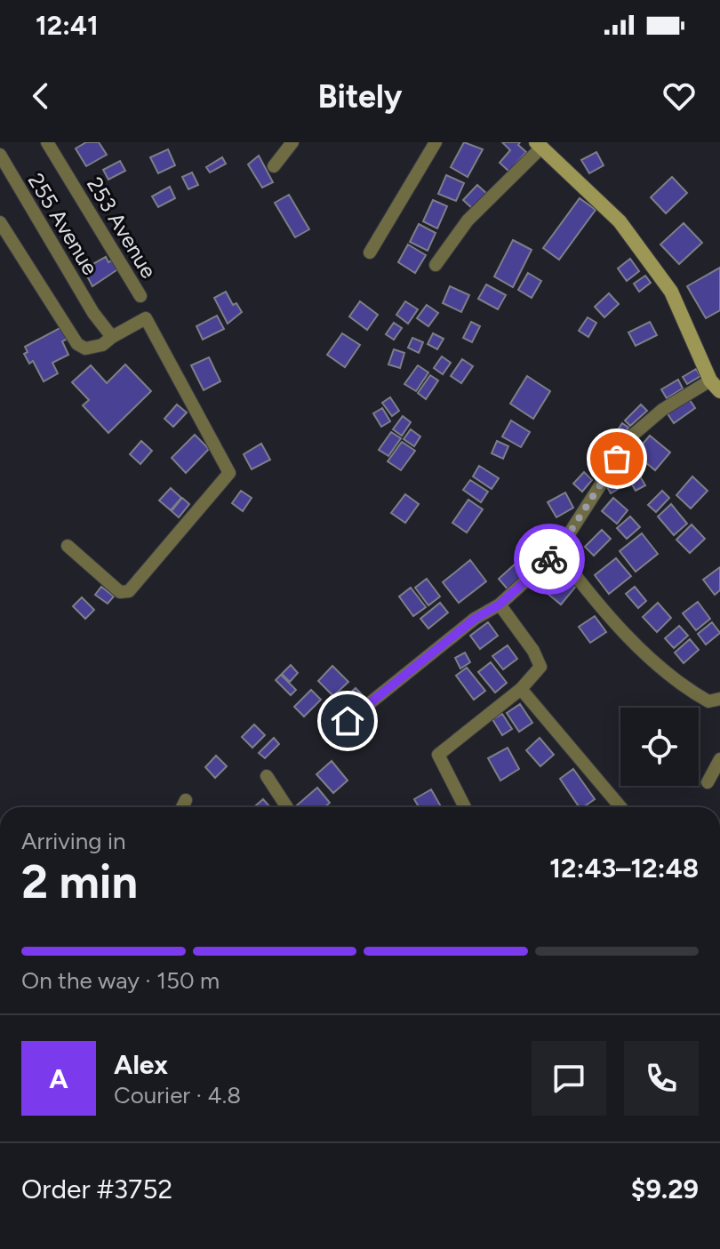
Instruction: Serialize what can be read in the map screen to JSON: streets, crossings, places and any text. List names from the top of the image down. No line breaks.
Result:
{"streets":{"street":["255 Avenue","253 Avenue"]},"page":{"status":"12:41","header":"Bitely","heading":["2 min","Arriving in","12:43–12:48"],"panel":["Alex","Courier · 4.8","Order #3752","$9.29"],"bar":"On the way · 150 m","round":"A"}}
